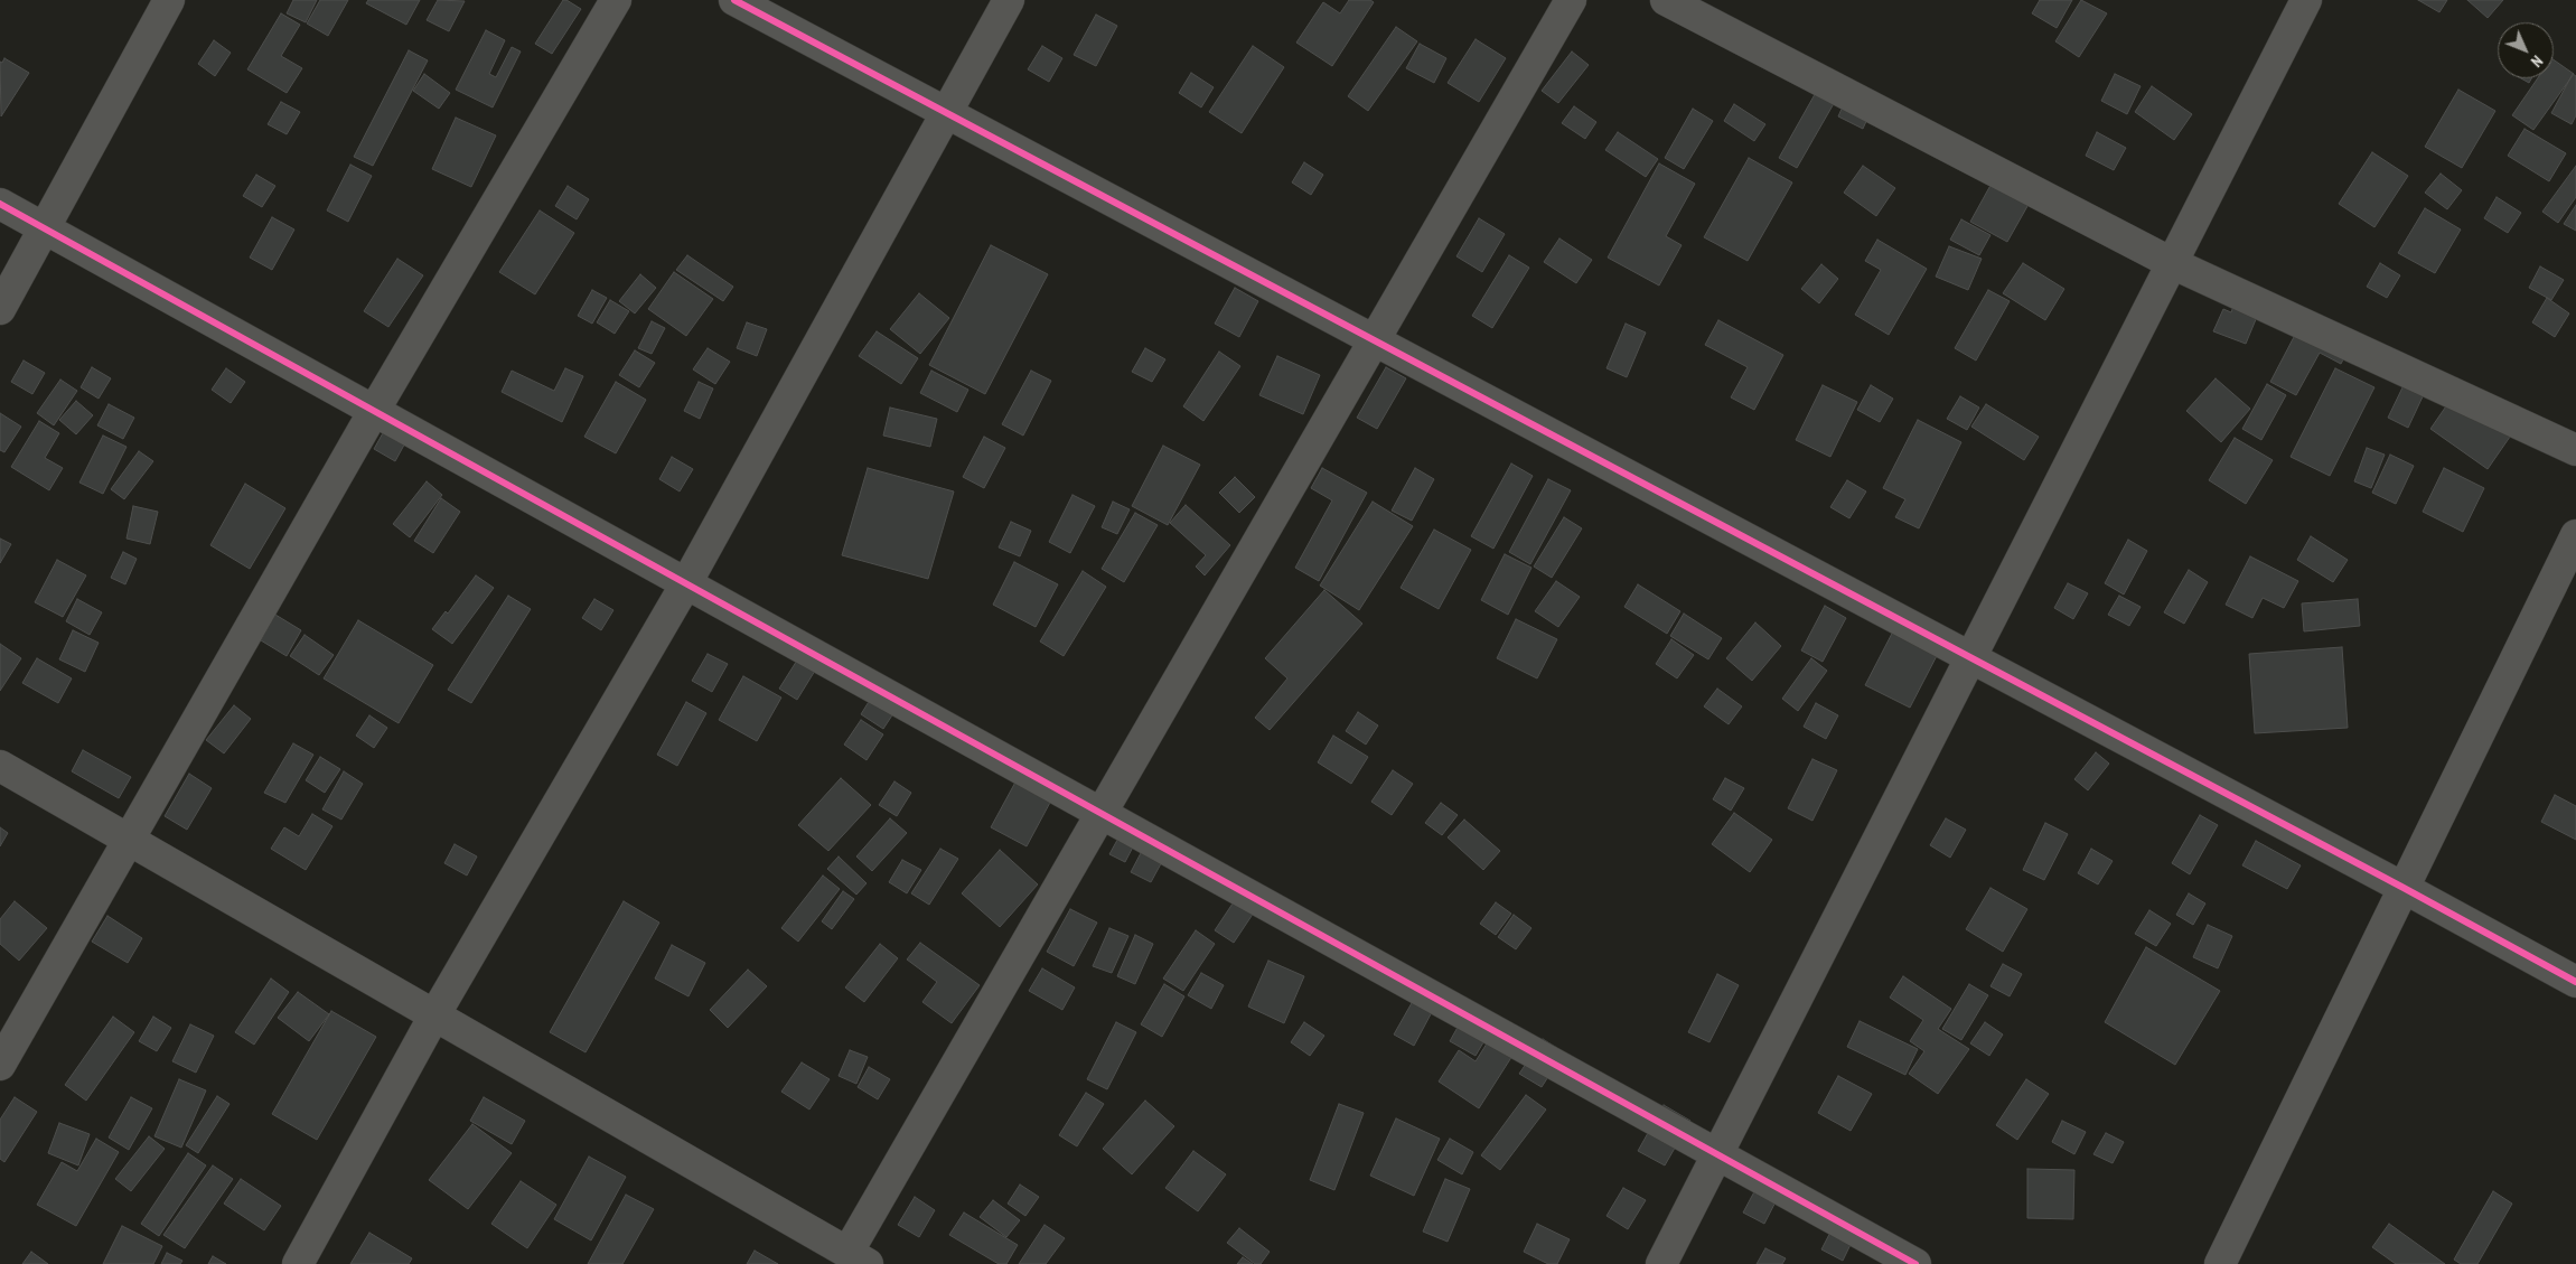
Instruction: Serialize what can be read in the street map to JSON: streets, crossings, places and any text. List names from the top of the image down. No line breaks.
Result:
{"north":"bottom right"}
